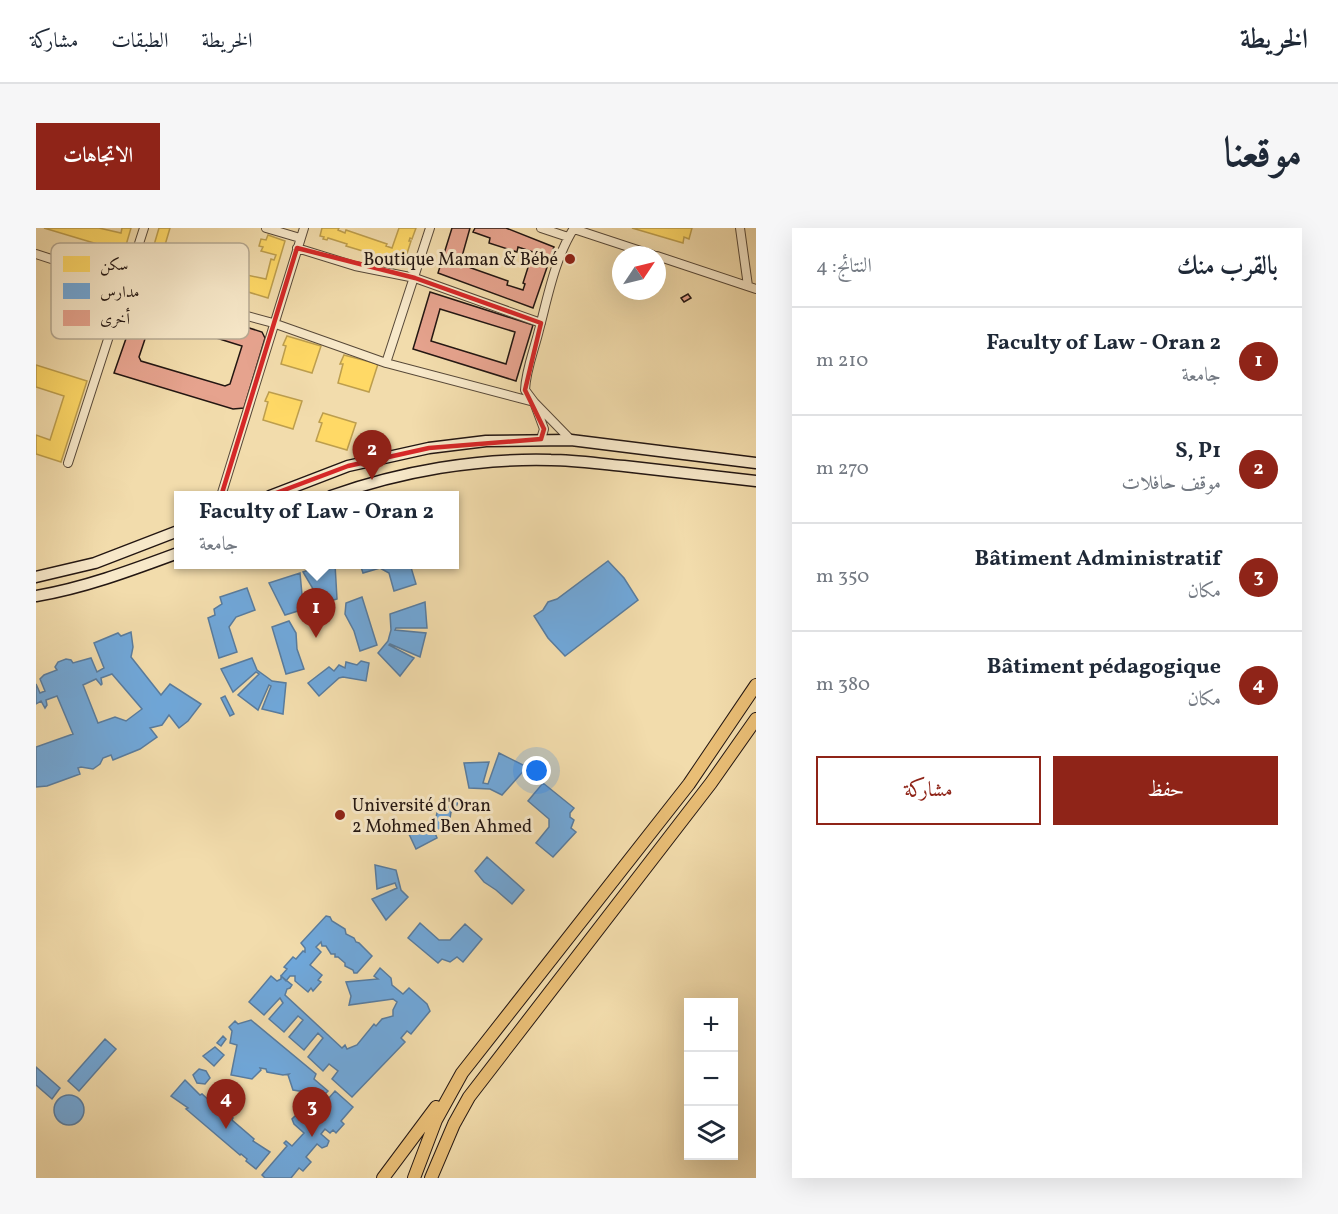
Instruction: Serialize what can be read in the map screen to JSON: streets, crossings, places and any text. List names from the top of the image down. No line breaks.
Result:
{"places":["Boutique Maman & Bébé","Université d'Oran 2 Mohmed Ben Ahmed"],"legend":["سكن","مدارس","أخرى"],"north":"top right","page":{"header":"الخريطة","nav":["الخريطة","الطبقات","مشاركة"],"title":"موقعنا","buttons":["الاتجاهات",["حفظ","مشاركة"]],"heading":["بالقرب منك","النتائج: 4"],"list":[{"mark":"1","name":"Faculty of Law - Oran 2","note":"جامعة","value":"210 m"},{"mark":"2","name":"S, P1","note":"موقف حافلات","value":"270 m"},{"mark":"3","name":"Bâtiment Administratif","note":"مكان","value":"350 m"},{"mark":"4","name":"Bâtiment pédagogique","note":"مكان","value":"380 m"}],"pins":["2","1","4","3"],"popup":["Faculty of Law - Oran 2","جامعة"],"map_buttons":["+","−"]}}
